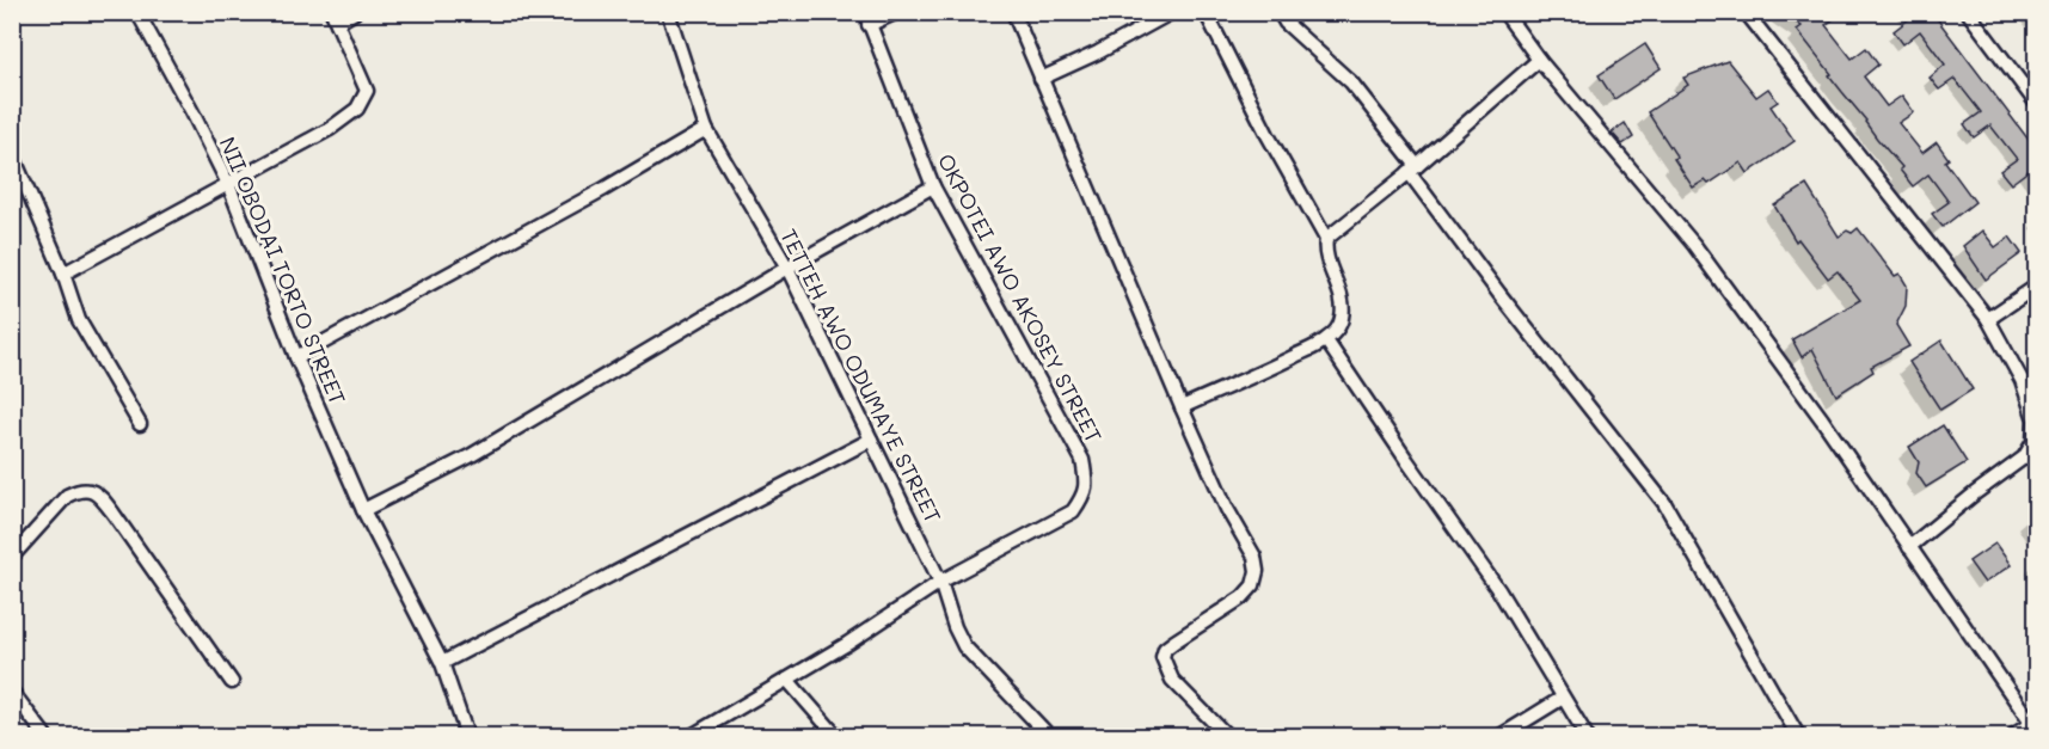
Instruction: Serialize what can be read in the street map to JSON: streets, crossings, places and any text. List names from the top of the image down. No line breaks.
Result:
{"streets":{"street":["NII OBODAI TORTO STREET","OKPOTEI AWO AKOSEY STREET","TETTEH AWO ODUMAYE STREET"]},"crossings":[["OKPOTEI AWO AKOSEY STREET","TETTEH AWO ODUMAYE STREET"]]}
